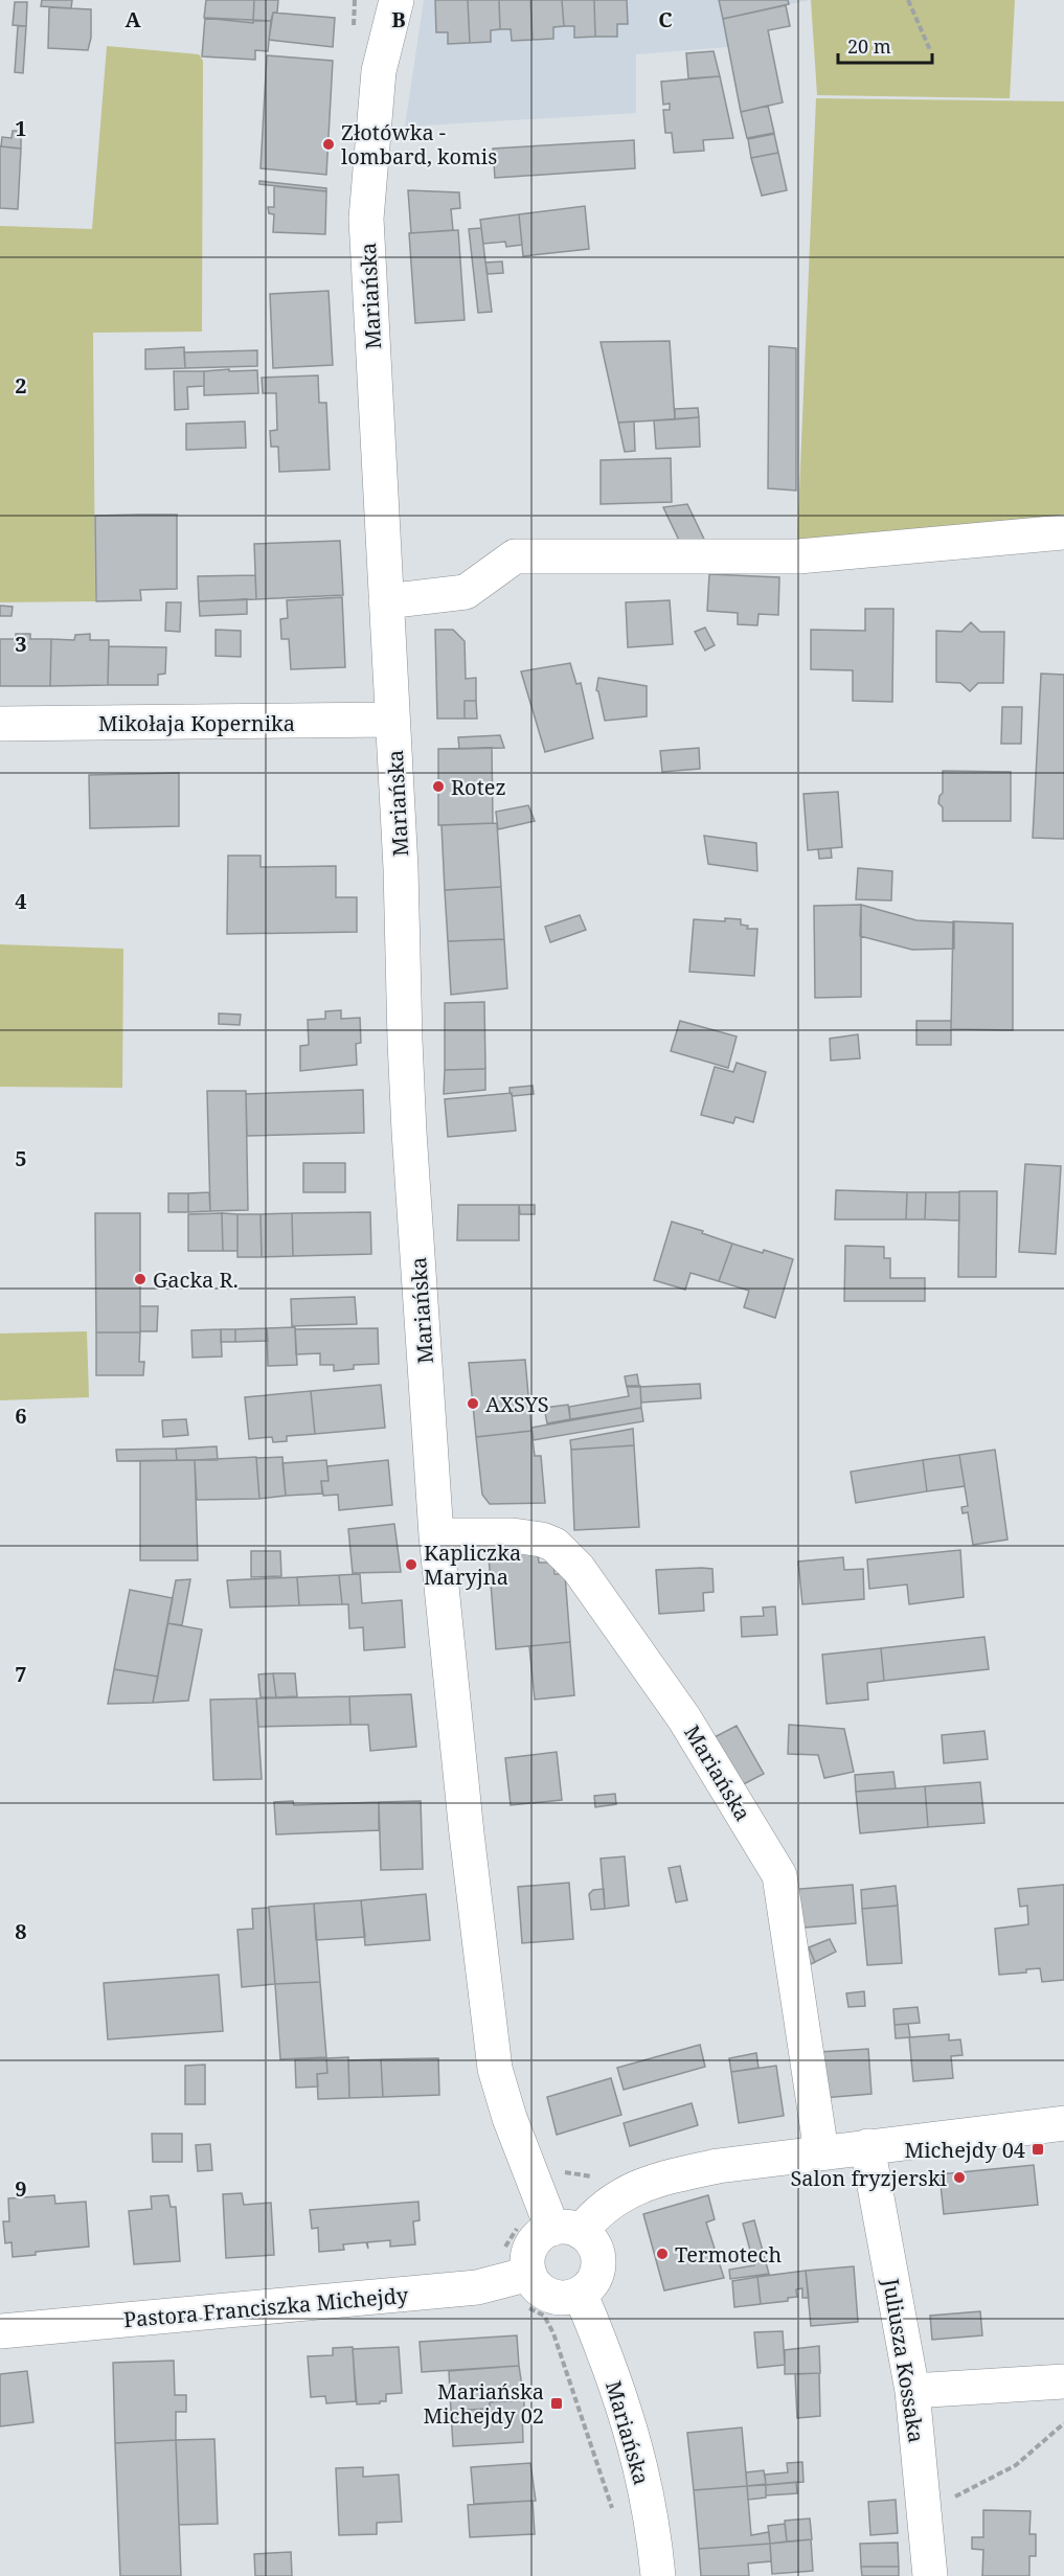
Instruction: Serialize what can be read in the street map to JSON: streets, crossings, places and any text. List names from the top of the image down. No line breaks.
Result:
{"streets":{"street":["Mariańska","Mikołaja Kopernika","Pastora Franciszka Michejdy","Juliusza Kossaka"]},"crossings":[["Mariańska","Mikołaja Kopernika"],["Mariańska","Pastora Franciszka Michejdy"]],"places":{"other":["Złotówka - lombard, komis","Rotez","Gacka R.","AXSYS","Kapliczka Maryjna","Salon fryzjerski","Termotech"],"transit":["Michejdy 04","Mariańska Michejdy 02"]},"scale_bar":"20 m","grid":{"columns":["A","B","C"],"rows":["1","2","3","4","5","6","7","8","9"]}}
